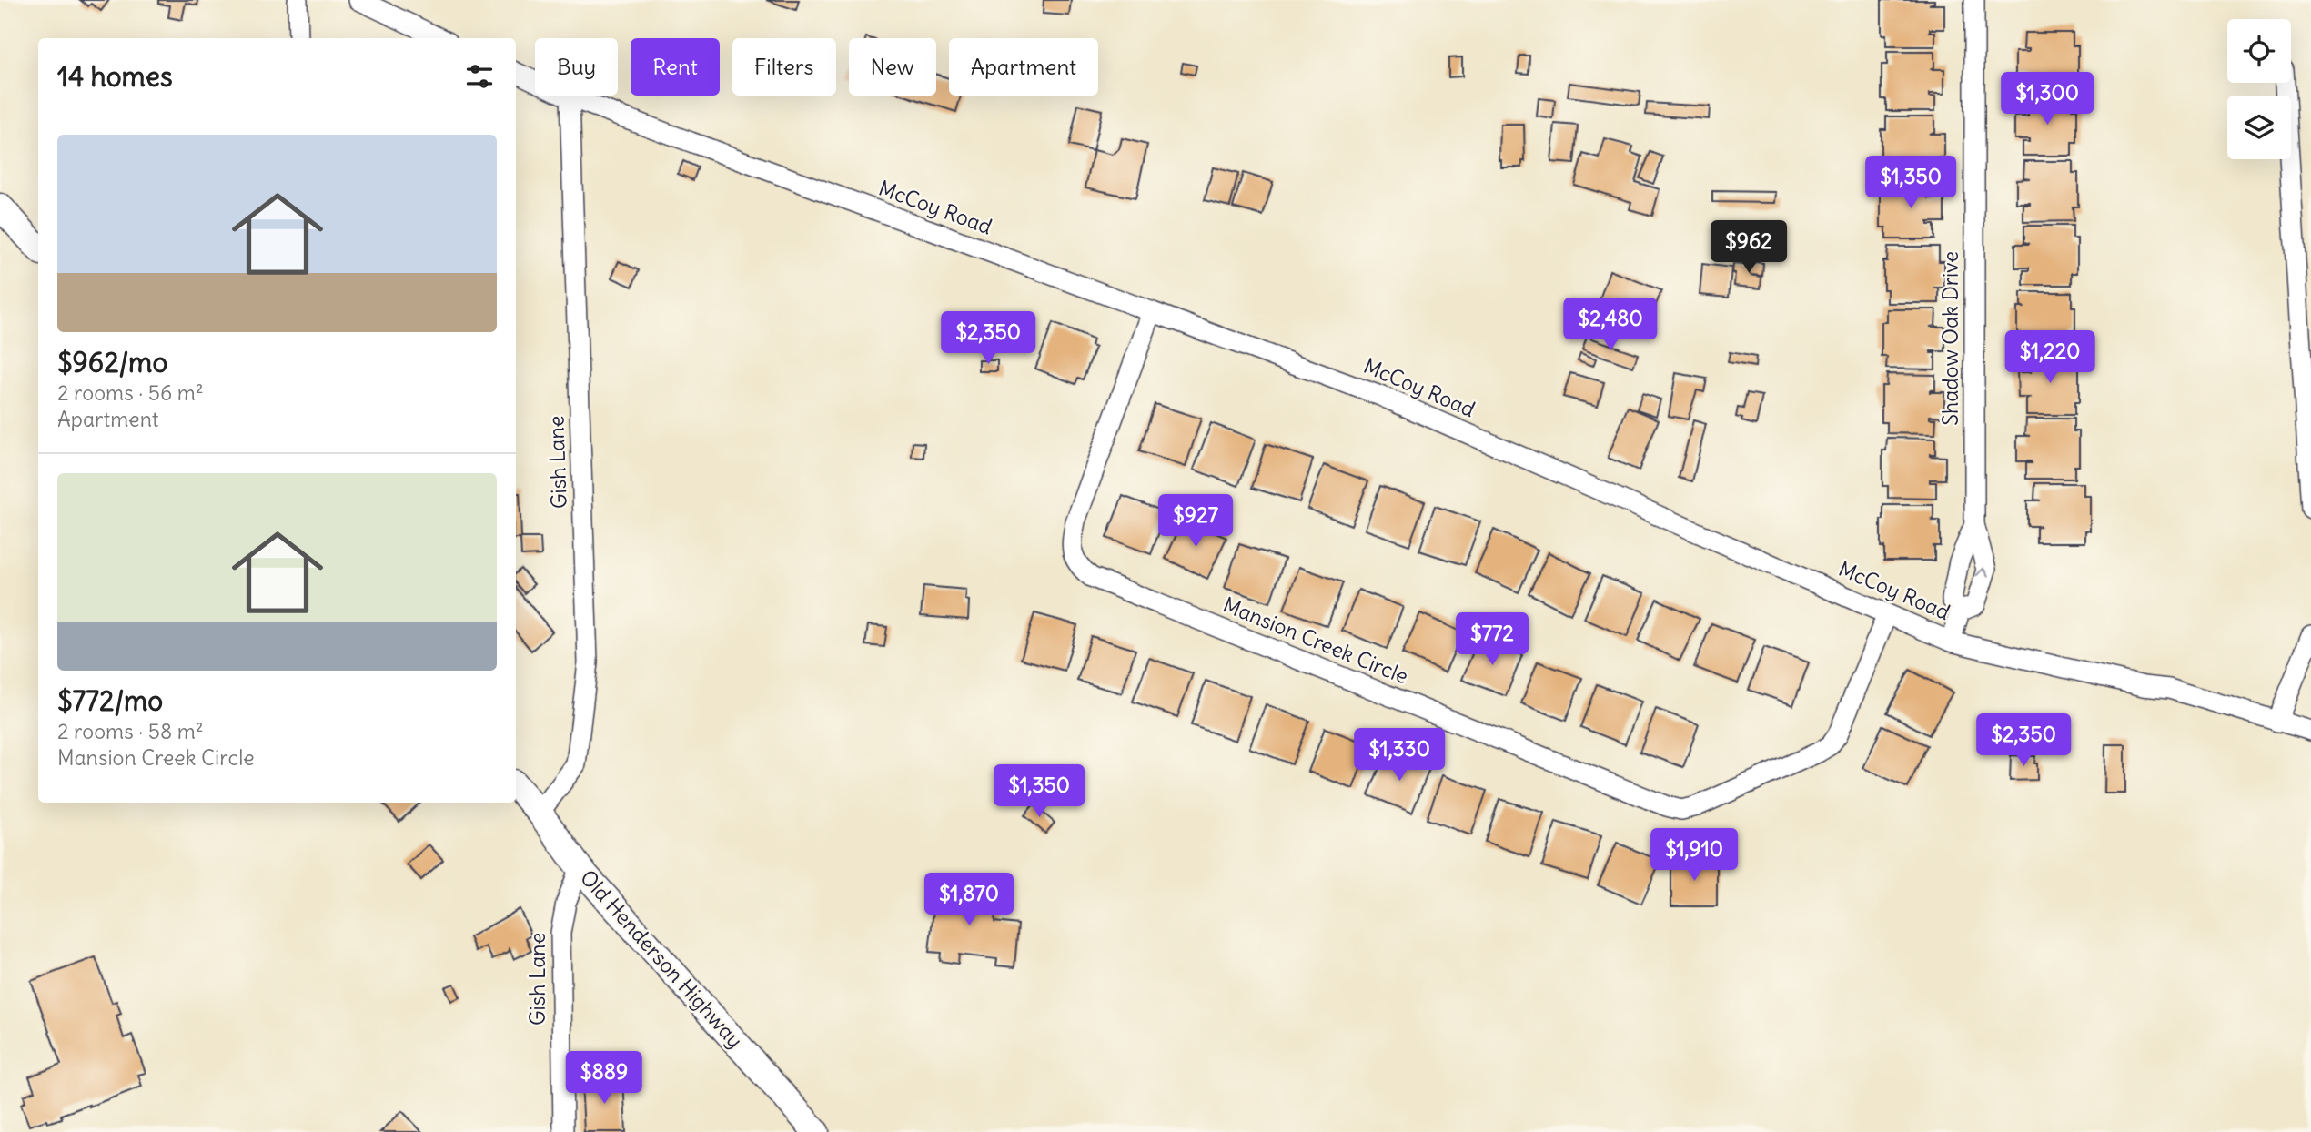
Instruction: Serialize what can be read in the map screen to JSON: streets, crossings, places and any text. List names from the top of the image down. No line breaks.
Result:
{"streets":{"main road":["Old Henderson Highway"],"street":["McCoy Road","Shadow Oak Drive","Gish Lane","Mansion Creek Circle"]},"crossings":[["McCoy Road","Shadow Oak Drive"],["McCoy Road","Gish Lane"],["McCoy Road","Mansion Creek Circle"],["Gish Lane","Old Henderson Highway"]],"page":{"chip":["Buy","Rent","Filters","New","Apartment"],"heading":"14 homes","price":["$1,300","$1,350","$962","$2,480","$2,350","$1,220","$927","$772","$2,350","$1,330","$1,350","$1,910","$1,870","$889"],"list":[{"name":"$962/mo","note":"2 rooms · 56 m² · Apartment"},{"name":"$772/mo","note":"2 rooms · 58 m² · Mansion Creek Circle"}]}}
